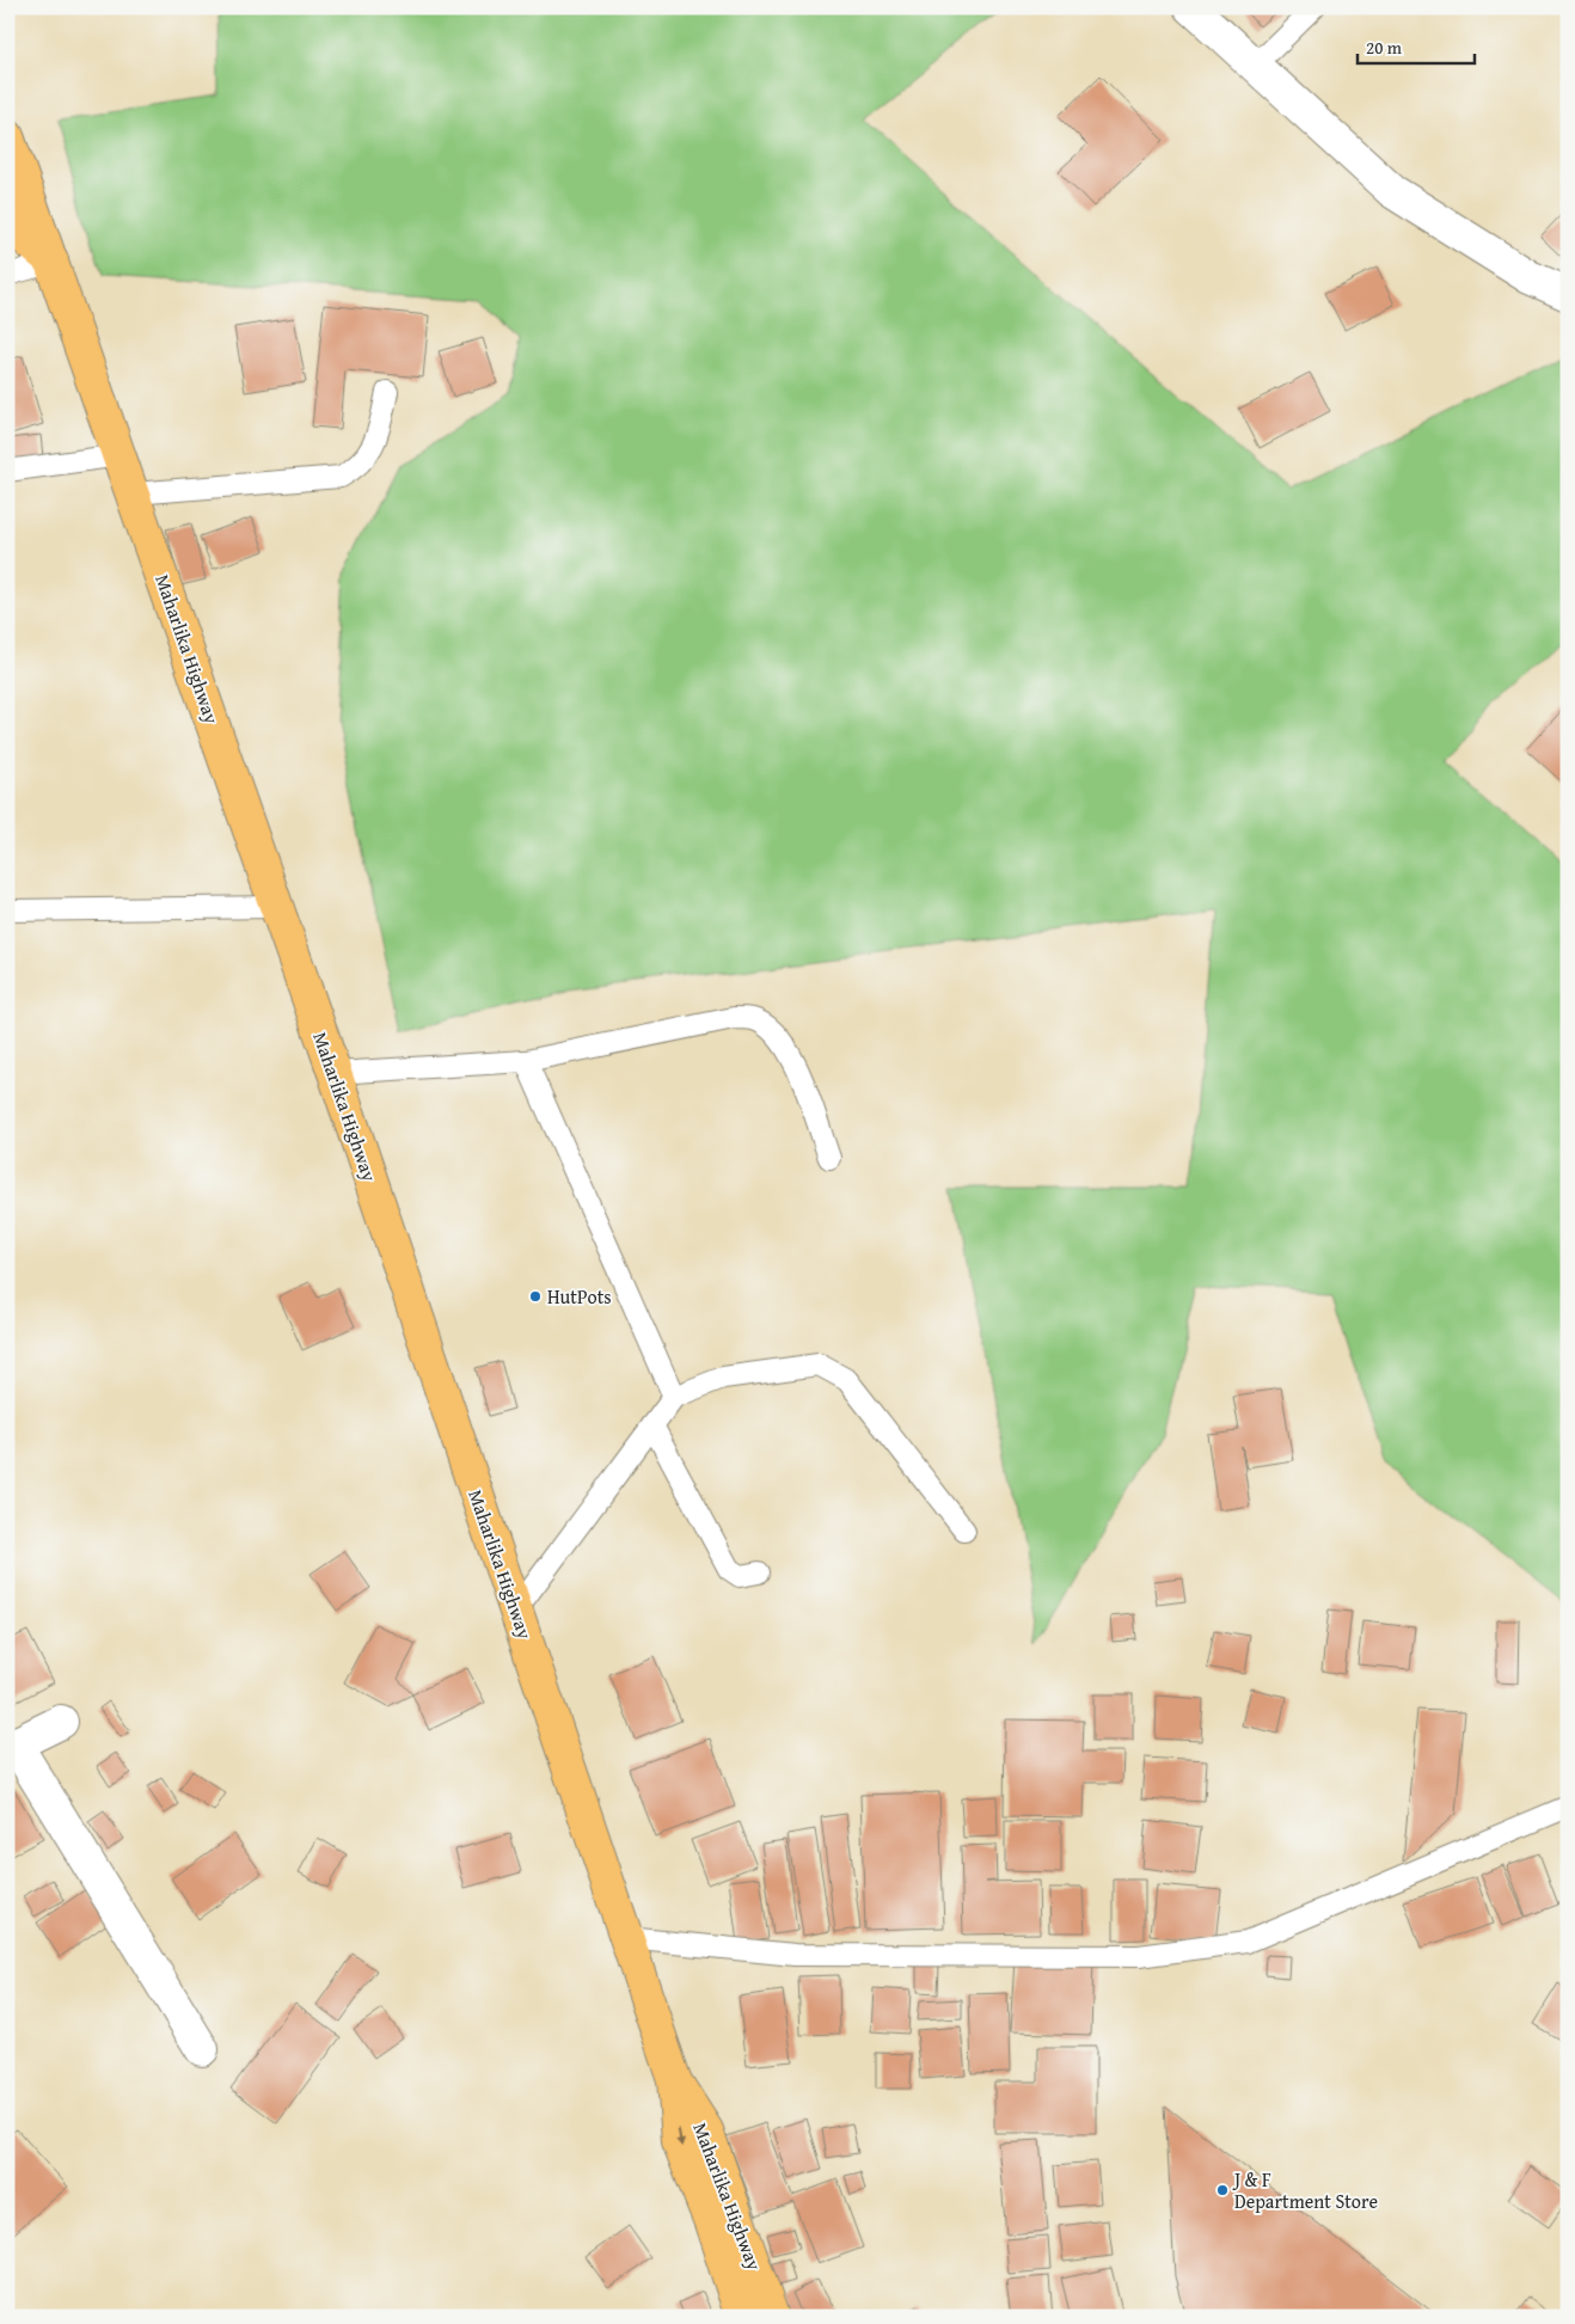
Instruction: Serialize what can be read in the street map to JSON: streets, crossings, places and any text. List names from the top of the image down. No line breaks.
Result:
{"streets":{"highway":["Maharlika Highway"]},"places":["HutPots","J & F Department Store"],"scale_bar":"20 m"}
